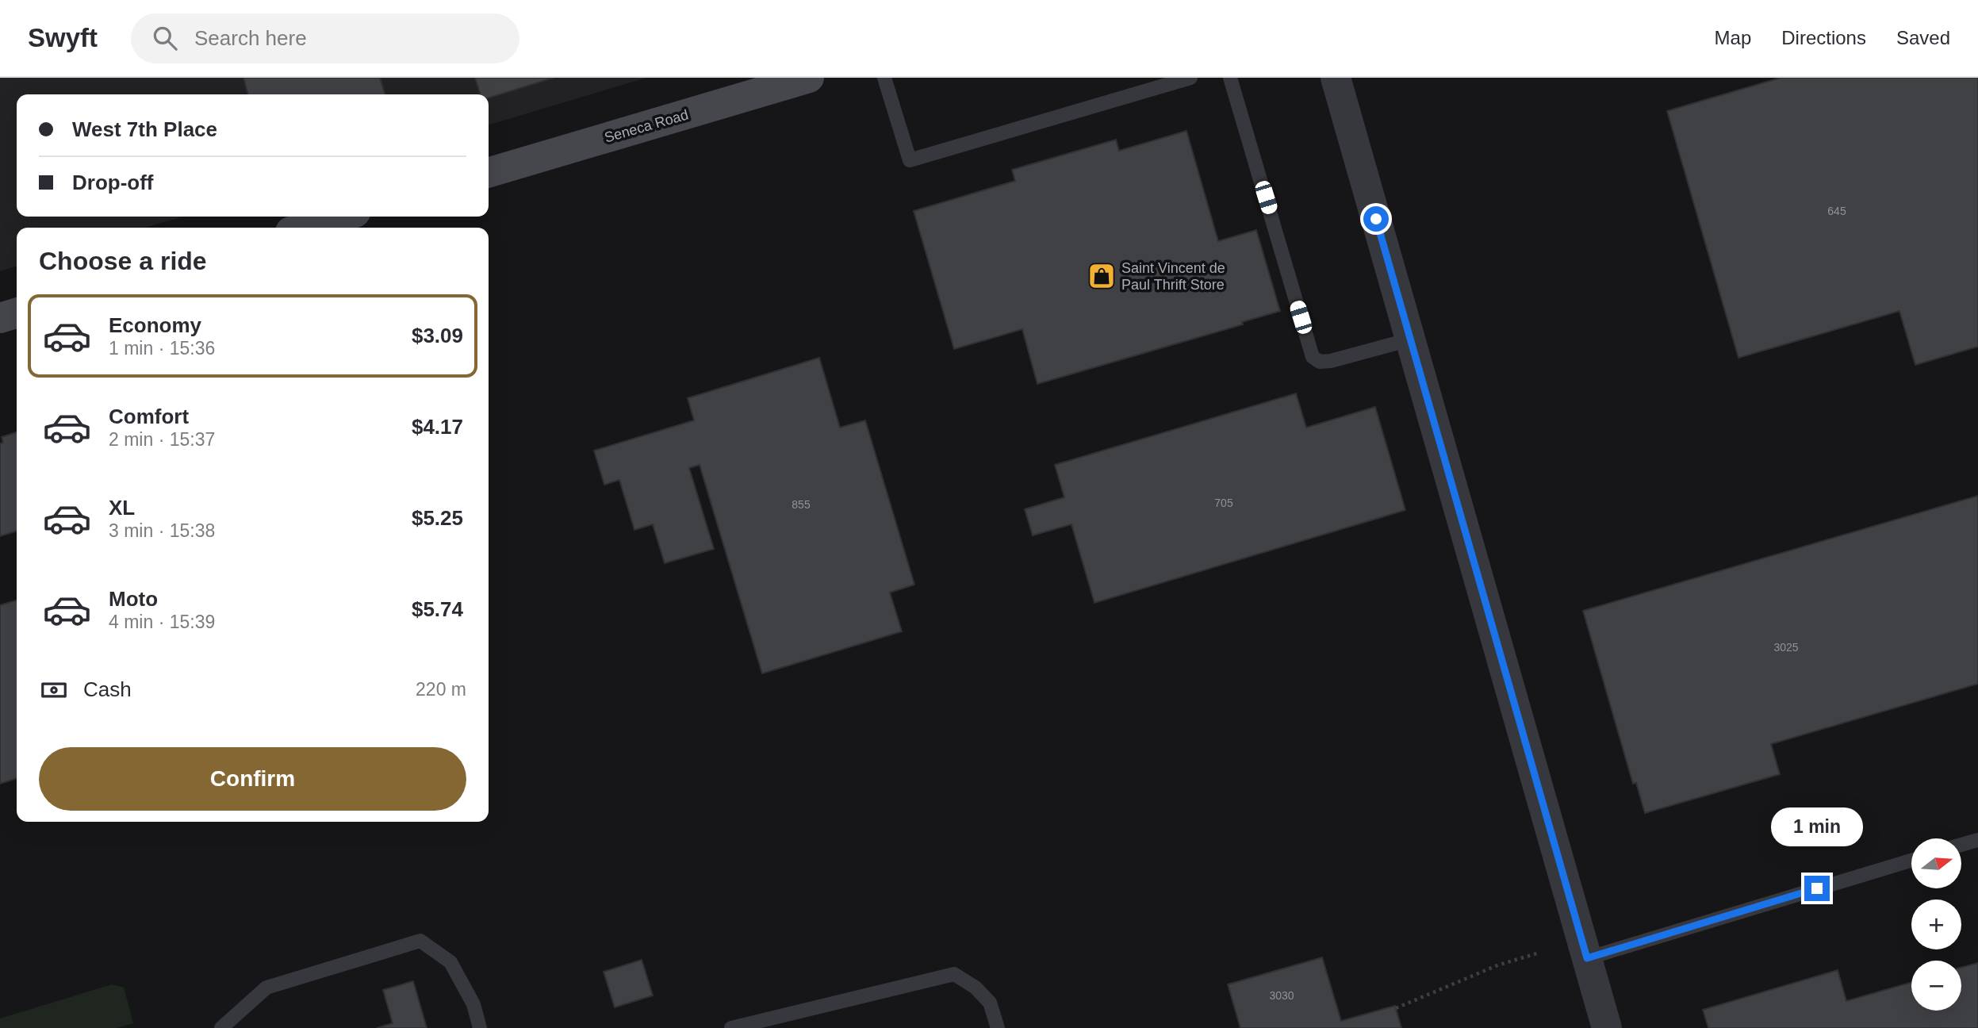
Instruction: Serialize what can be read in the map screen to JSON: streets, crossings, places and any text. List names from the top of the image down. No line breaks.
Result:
{"streets":{"main road":["Seneca Road"]},"places":{"shop":["Saint Vincent de Paul Thrift Store"]},"house_numbers":["645","705","855","3025","3030"],"north":"right","page":{"header":"Swyft","search":"Search here","nav":["Map","Directions","Saved"],"banner":["West 7th Place","Drop-off"],"heading":"Choose a ride","list":[{"name":"Economy","note":"1 min · 15:36","value":"$3.09"},{"name":"Comfort","note":"2 min · 15:37","value":"$4.17"},{"name":"XL","note":"3 min · 15:38","value":"$5.25"},{"name":"Moto","note":"4 min · 15:39","value":"$5.74"}],"pay":["Cash","220 m"],"buttons":"Confirm","bubble":"1 min","map_buttons":["+","−"]}}
